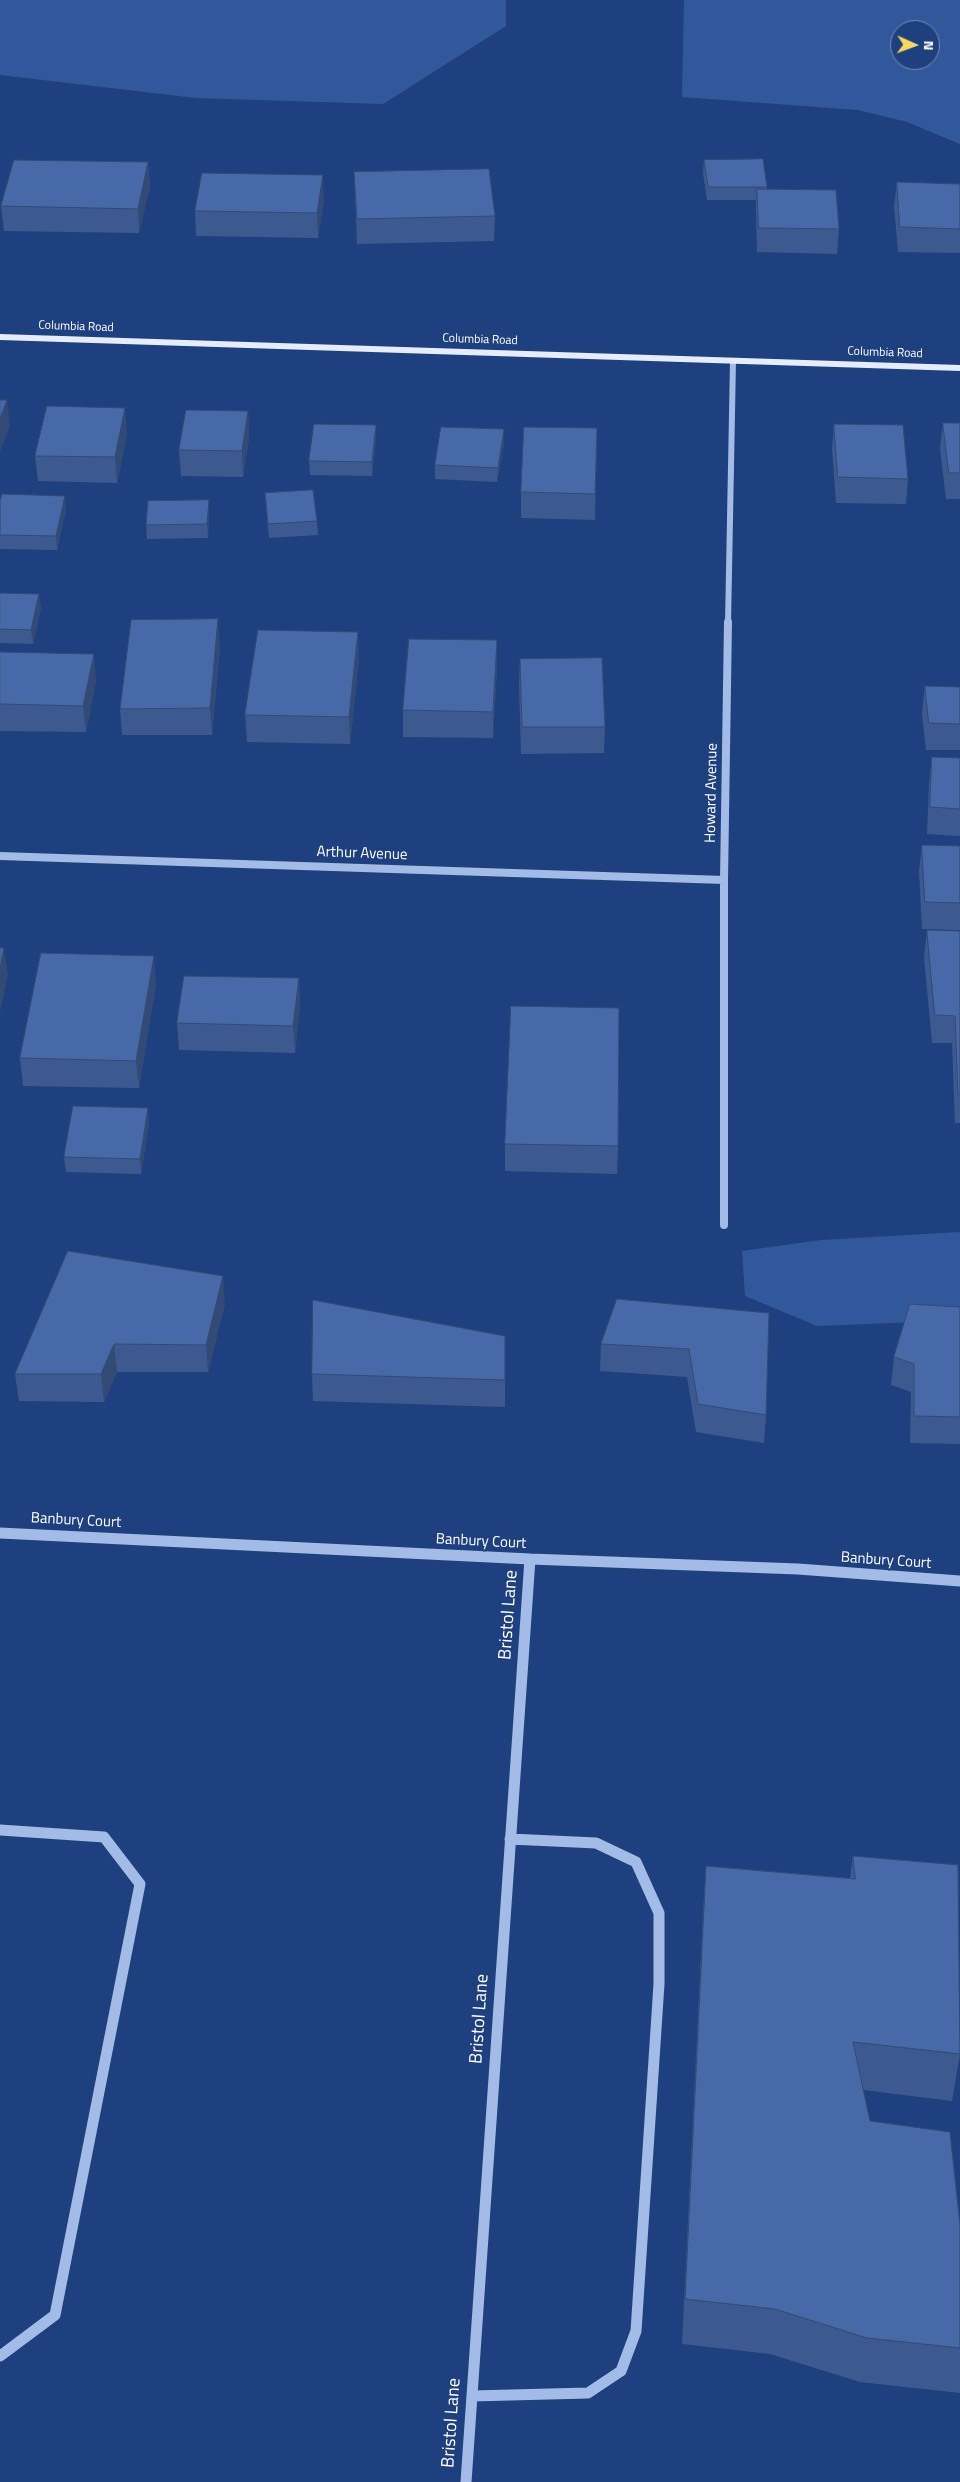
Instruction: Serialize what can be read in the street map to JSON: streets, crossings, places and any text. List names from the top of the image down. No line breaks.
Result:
{"streets":{"main road":["Columbia Road"],"street":["Howard Avenue","Arthur Avenue","Banbury Court","Bristol Lane"]},"crossings":[["Columbia Road","Howard Avenue"],["Howard Avenue","Arthur Avenue"],["Banbury Court","Bristol Lane"]],"north":"right"}
